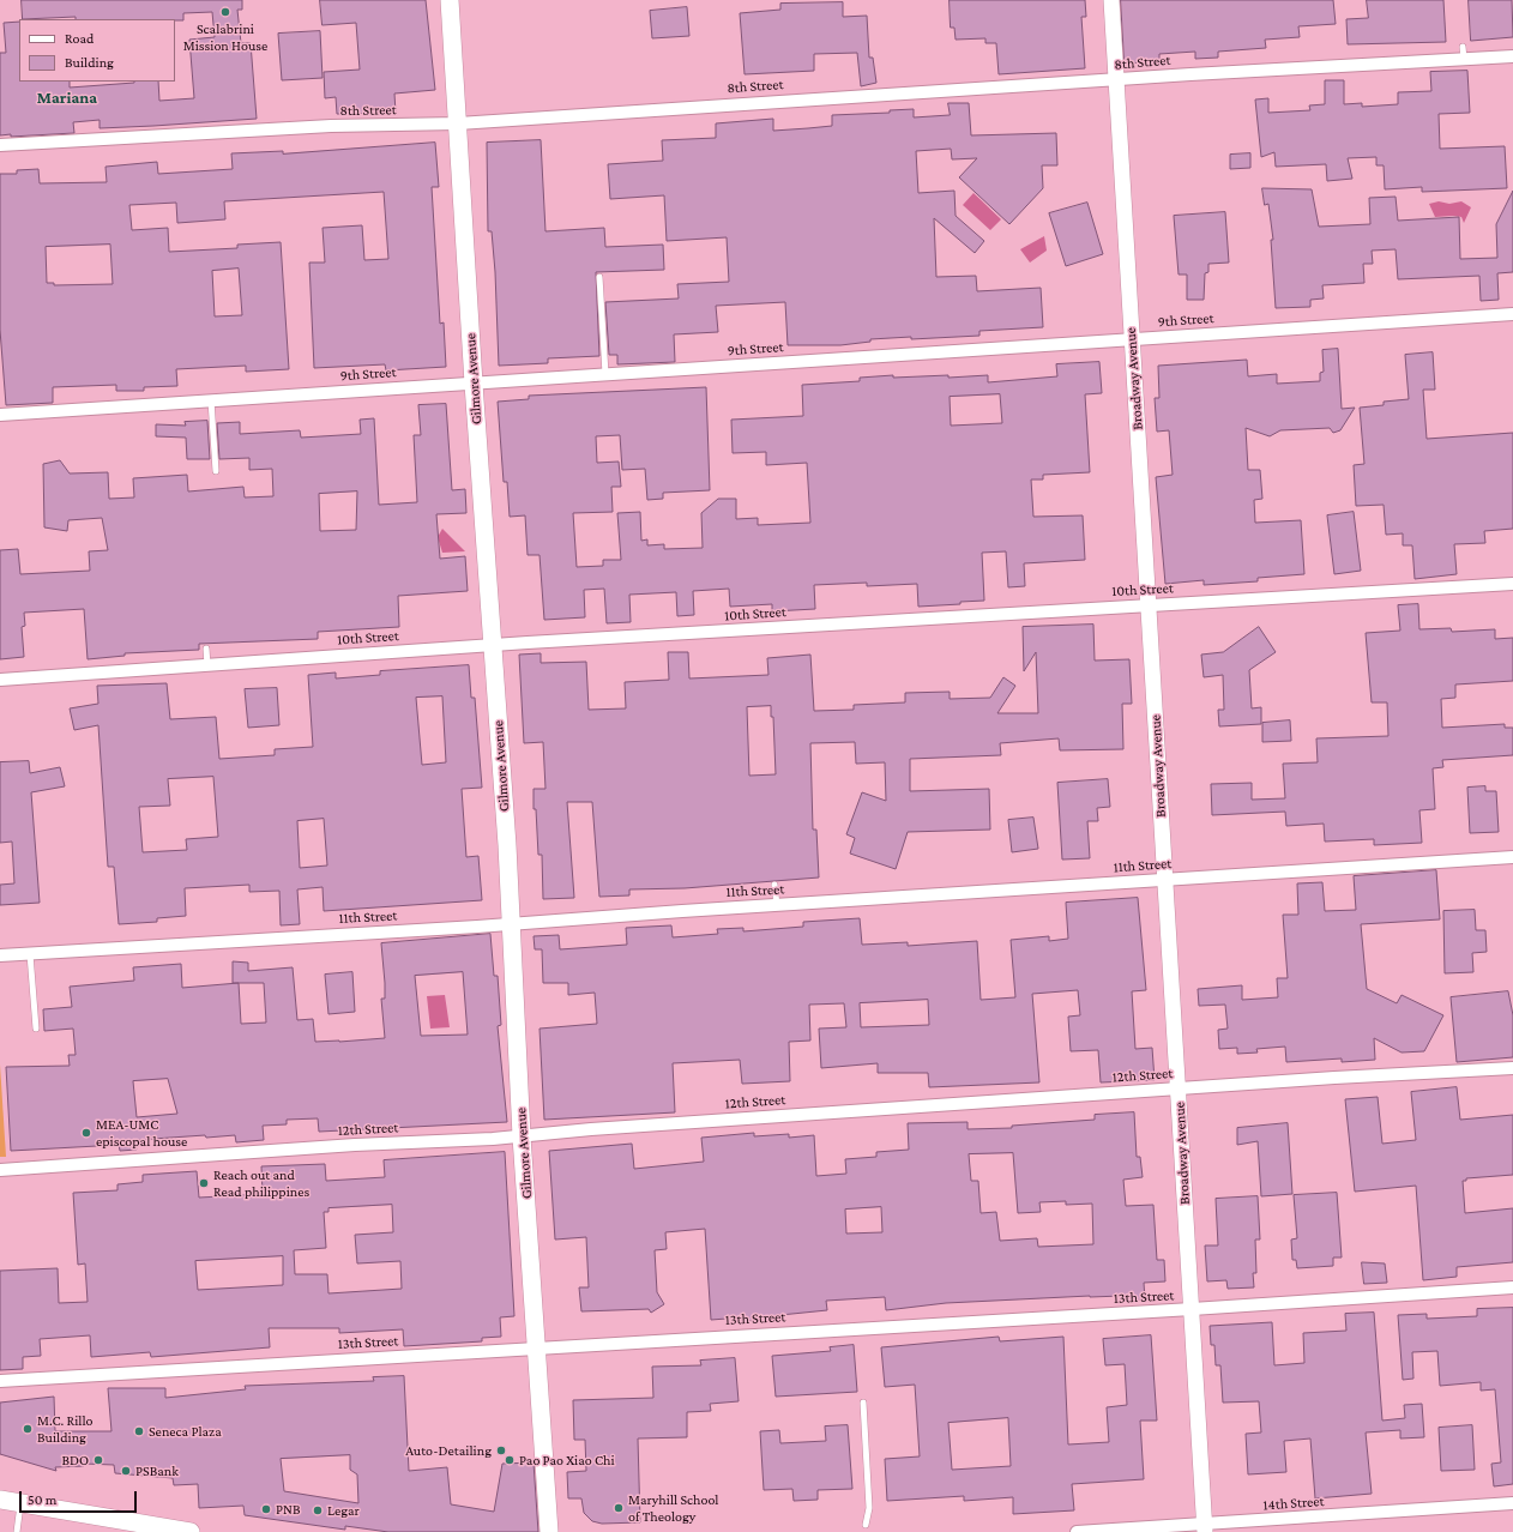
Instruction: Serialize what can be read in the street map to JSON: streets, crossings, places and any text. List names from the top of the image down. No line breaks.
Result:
{"streets":{"main road":["Gilmore Avenue"],"street":["8th Street","9th Street","Broadway Avenue","10th Street","11th Street","12th Street","13th Street","14th Street"]},"crossings":[["8th Street","Gilmore Avenue"],["8th Street","Broadway Avenue"],["9th Street","Gilmore Avenue"],["9th Street","Broadway Avenue"],["Gilmore Avenue","10th Street"],["Gilmore Avenue","11th Street"],["Gilmore Avenue","12th Street"],["Gilmore Avenue","13th Street"],["Broadway Avenue","10th Street"],["Broadway Avenue","11th Street"],["Broadway Avenue","12th Street"],["Broadway Avenue","13th Street"],["Broadway Avenue","14th Street"]],"districts":["Mariana"],"places":["Scalabrini Mission House","MEA-UMC episcopal house","Reach out and Read philippines","M.C. Rillo Building","Seneca Plaza","Auto-Detailing","BDO","Pao Pao Xiao Chi","PSBank","Maryhill School of Theology","PNB","Legar"],"legend":["Road","Building"],"scale_bar":"50 m"}
